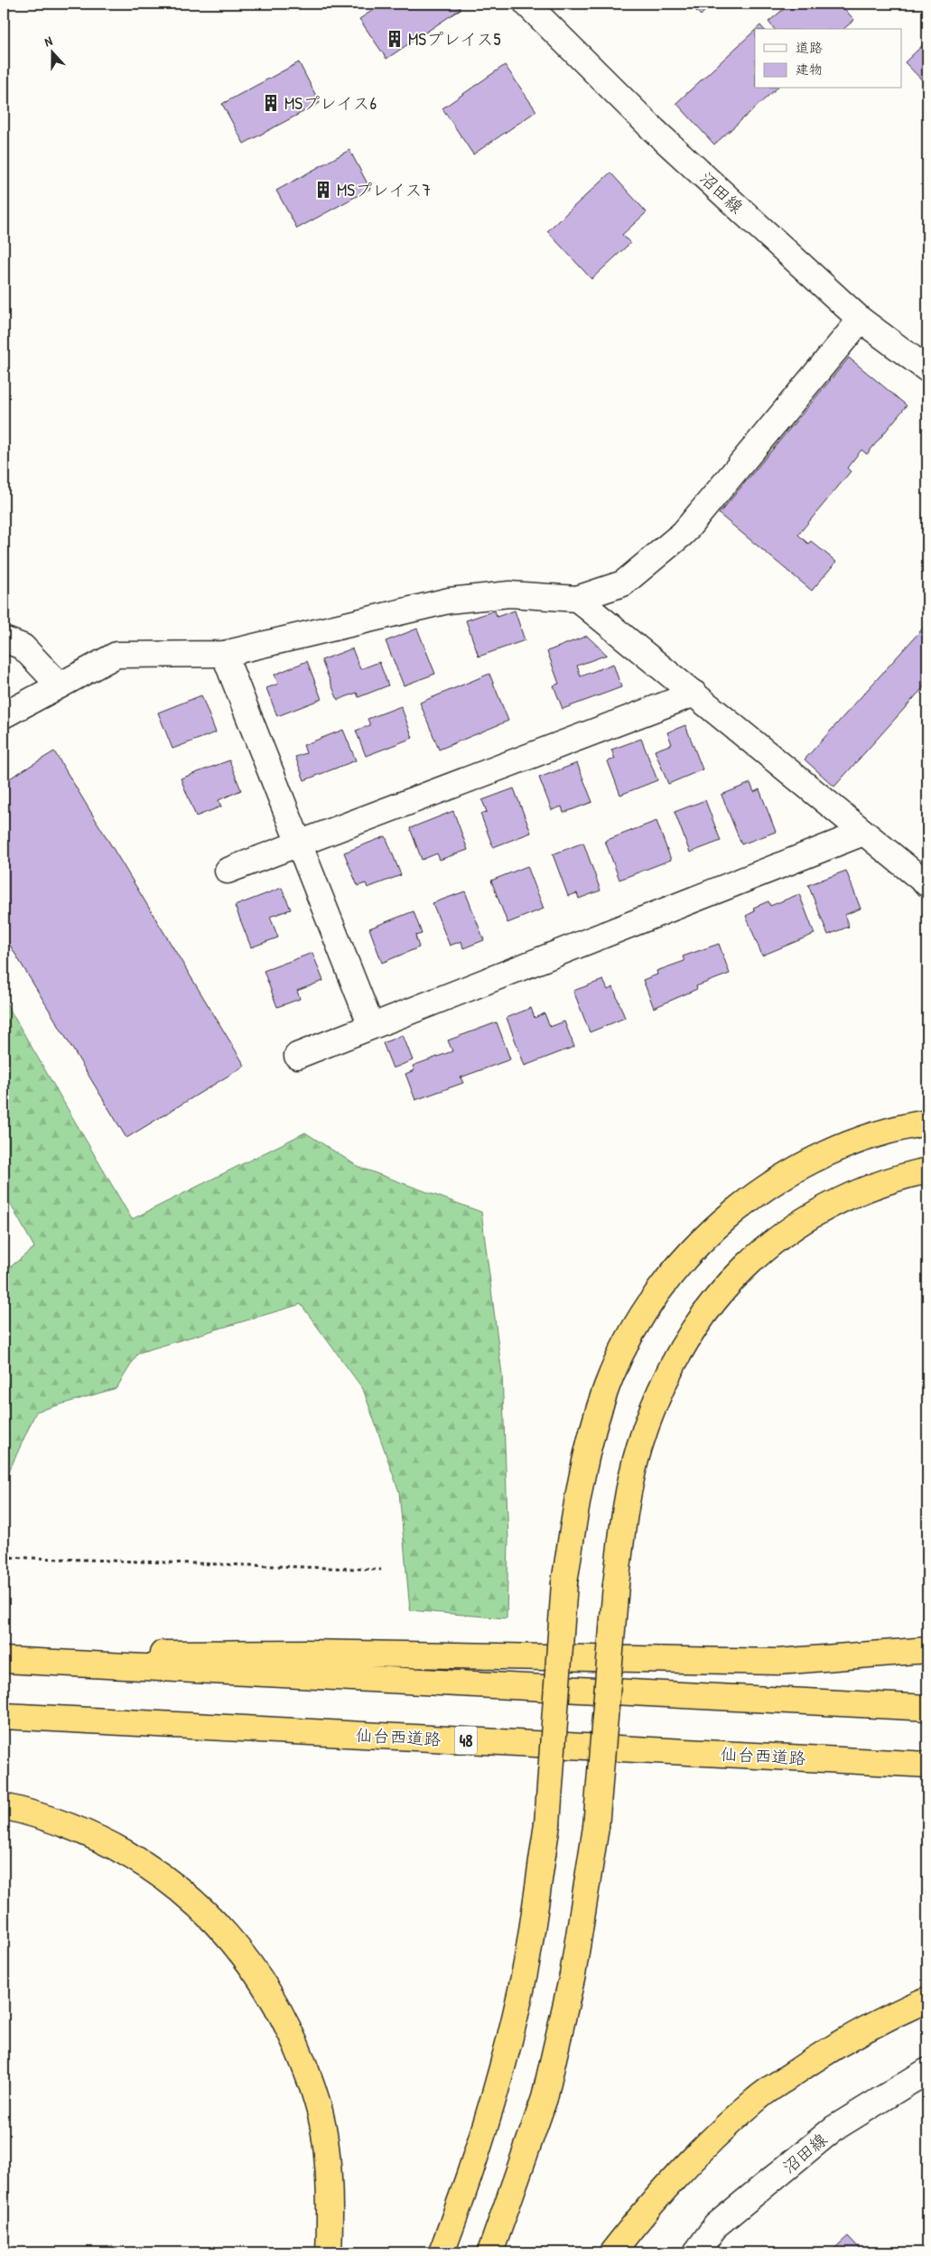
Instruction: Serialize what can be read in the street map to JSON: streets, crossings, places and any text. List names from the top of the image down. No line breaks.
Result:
{"streets":{"highway":["仙台西道路","48"],"street":["沼田線"]},"places":{"building":["MSプレイス5","MSプレイス6","MSプレイス7"]},"legend":["道路","建物"],"north":"top"}
